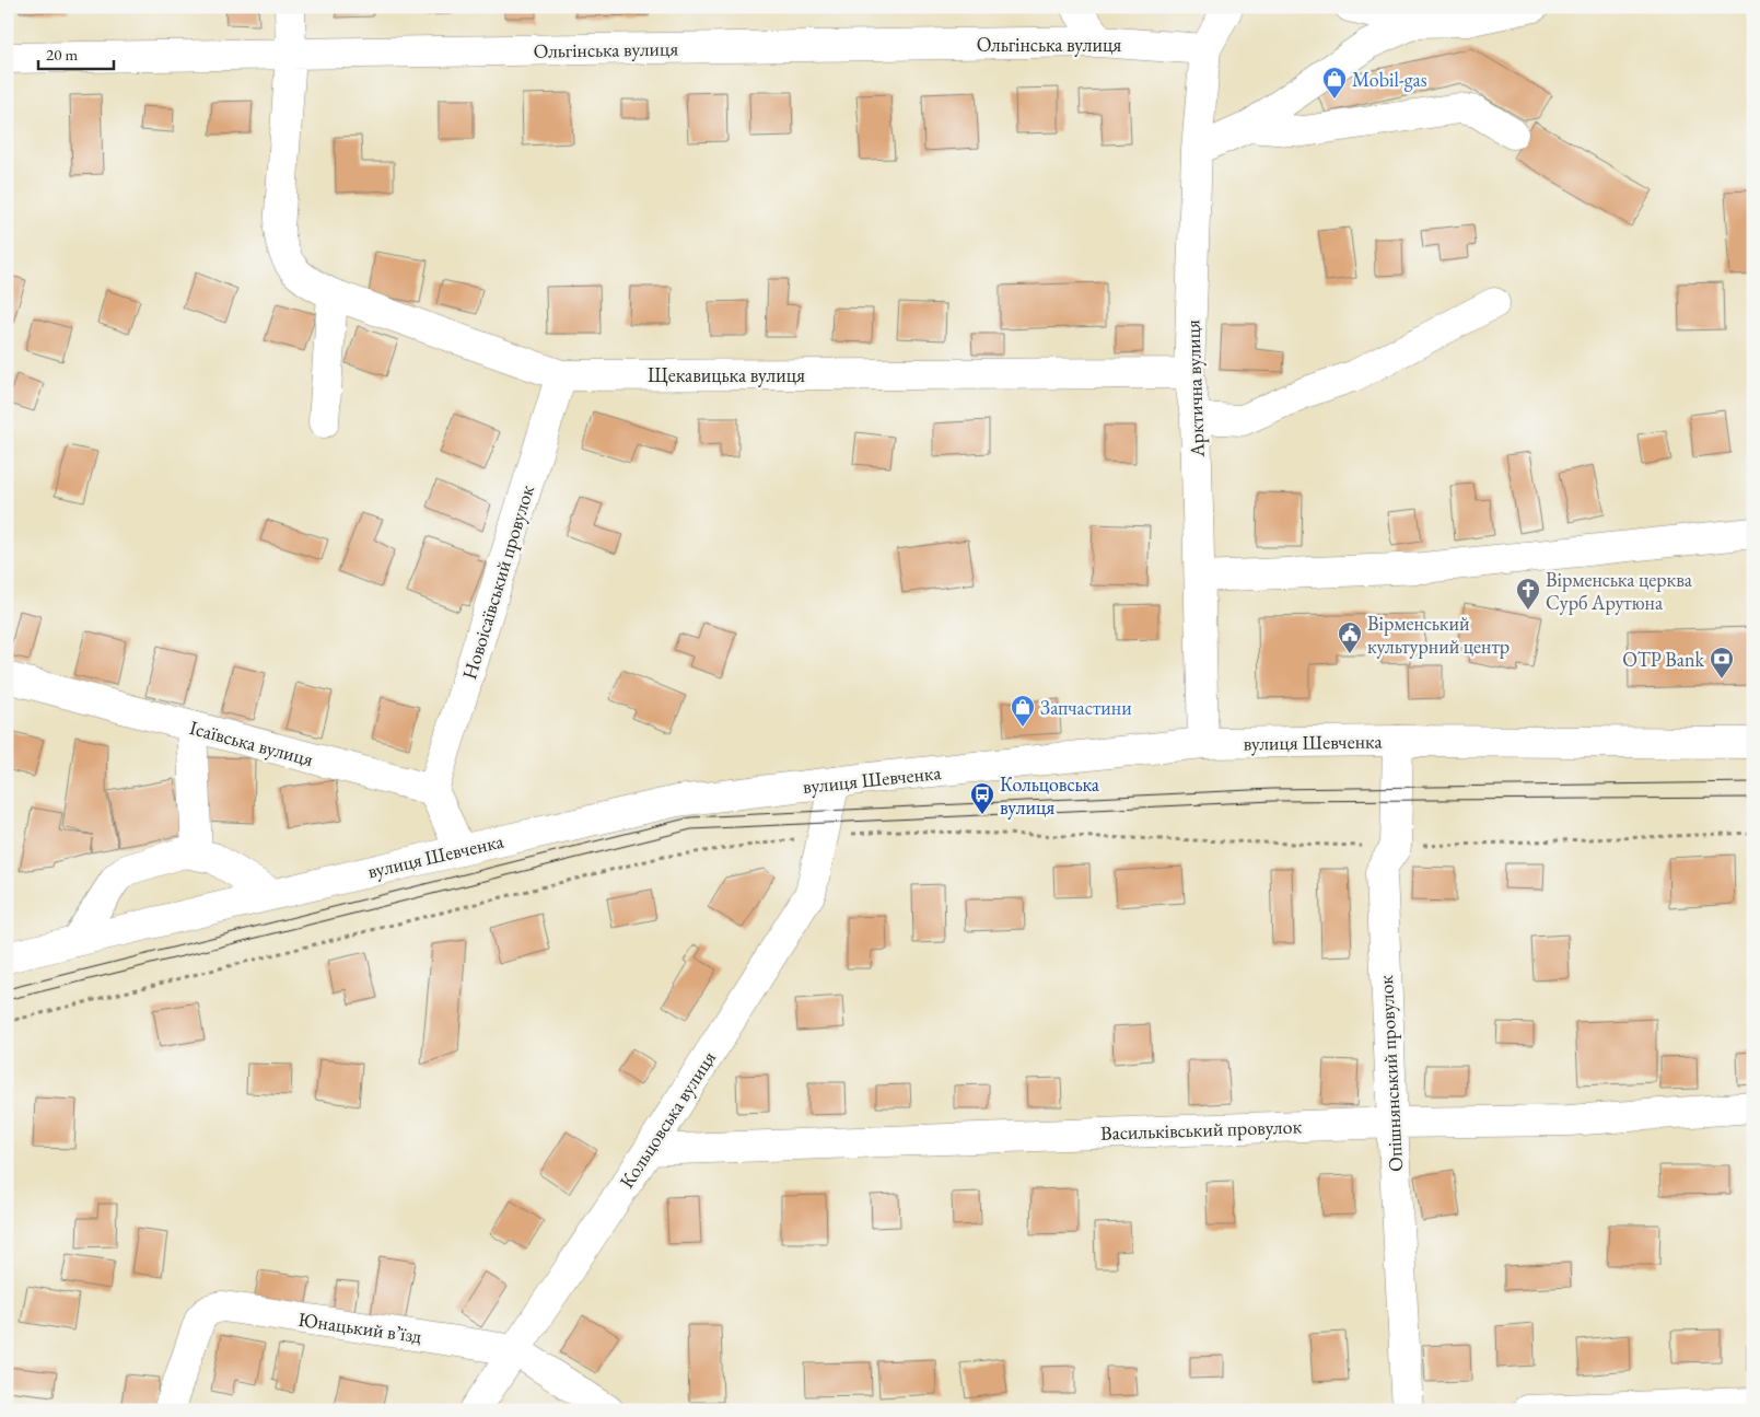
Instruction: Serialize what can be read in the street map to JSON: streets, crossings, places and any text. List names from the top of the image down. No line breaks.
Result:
{"streets":{"street":["Ольгінська вулиця","Щекавицька вулиця","Арктична вулиця","Новоісаївський провулок","вулиця Шевченка","Ісаївська вулиця","Опішнянський провулок","Кольцовська вулиця","Васильківський провулок","Юнацький в’їзд"]},"crossings":[["Ольгінська вулиця","Щекавицька вулиця"],["Ольгінська вулиця","Арктична вулиця"],["Щекавицька вулиця","Арктична вулиця"],["Щекавицька вулиця","Новоісаївський провулок"],["Арктична вулиця","вулиця Шевченка"],["Новоісаївський провулок","Ісаївська вулиця"],["вулиця Шевченка","Опішнянський провулок"],["вулиця Шевченка","Кольцовська вулиця"],["Опішнянський провулок","Васильківський провулок"],["Кольцовська вулиця","Васильківський провулок"],["Кольцовська вулиця","Юнацький в’їзд"]],"places":{"shop":["Mobil-gas","Запчастини"],"church":["Вірменська церква Сурб Арутюна"],"public building":["Вірменський культурний центр"],"bank":["OTP Bank"],"bus stop":["Кольцовська вулиця"]},"scale_bar":"20 m"}
